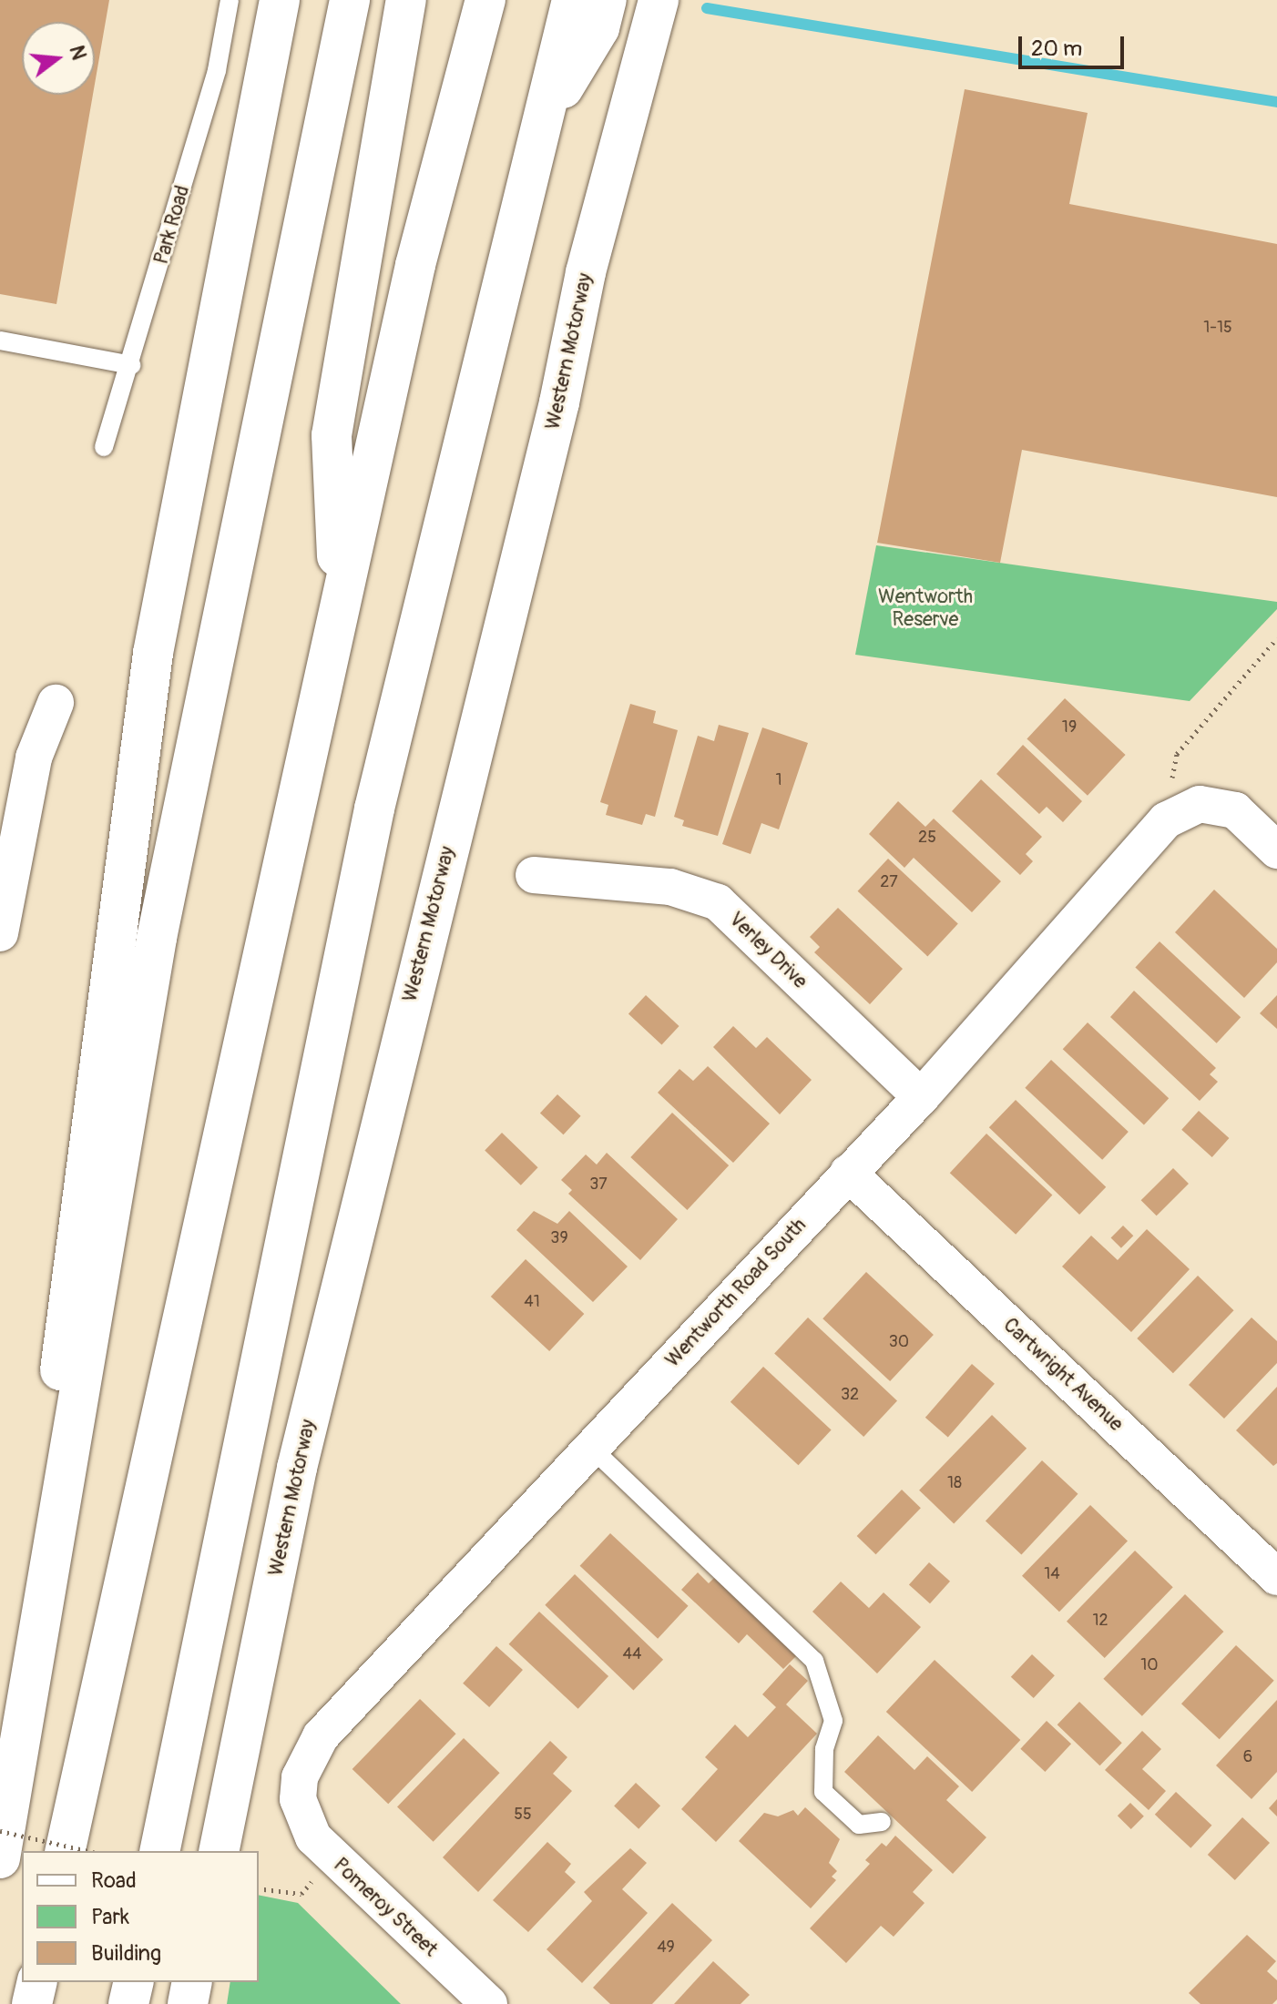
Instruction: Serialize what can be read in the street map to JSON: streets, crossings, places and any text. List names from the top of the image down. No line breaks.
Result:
{"streets":{"highway":["Western Motorway"],"street":["Verley Drive","Wentworth Road South","Cartwright Avenue","Pomeroy Street"],"lane":["Park Road"]},"crossings":[["Verley Drive","Wentworth Road South"],["Wentworth Road South","Cartwright Avenue"],["Wentworth Road South","Pomeroy Street"]],"parks":["Wentworth Reserve"],"house_numbers":["1-15","19","1","25","27","37","39","41","30","32","18","14","12","44","10","6","55","49"],"legend":["Road","Park","Building"],"scale_bar":"20 m","north":"right"}
